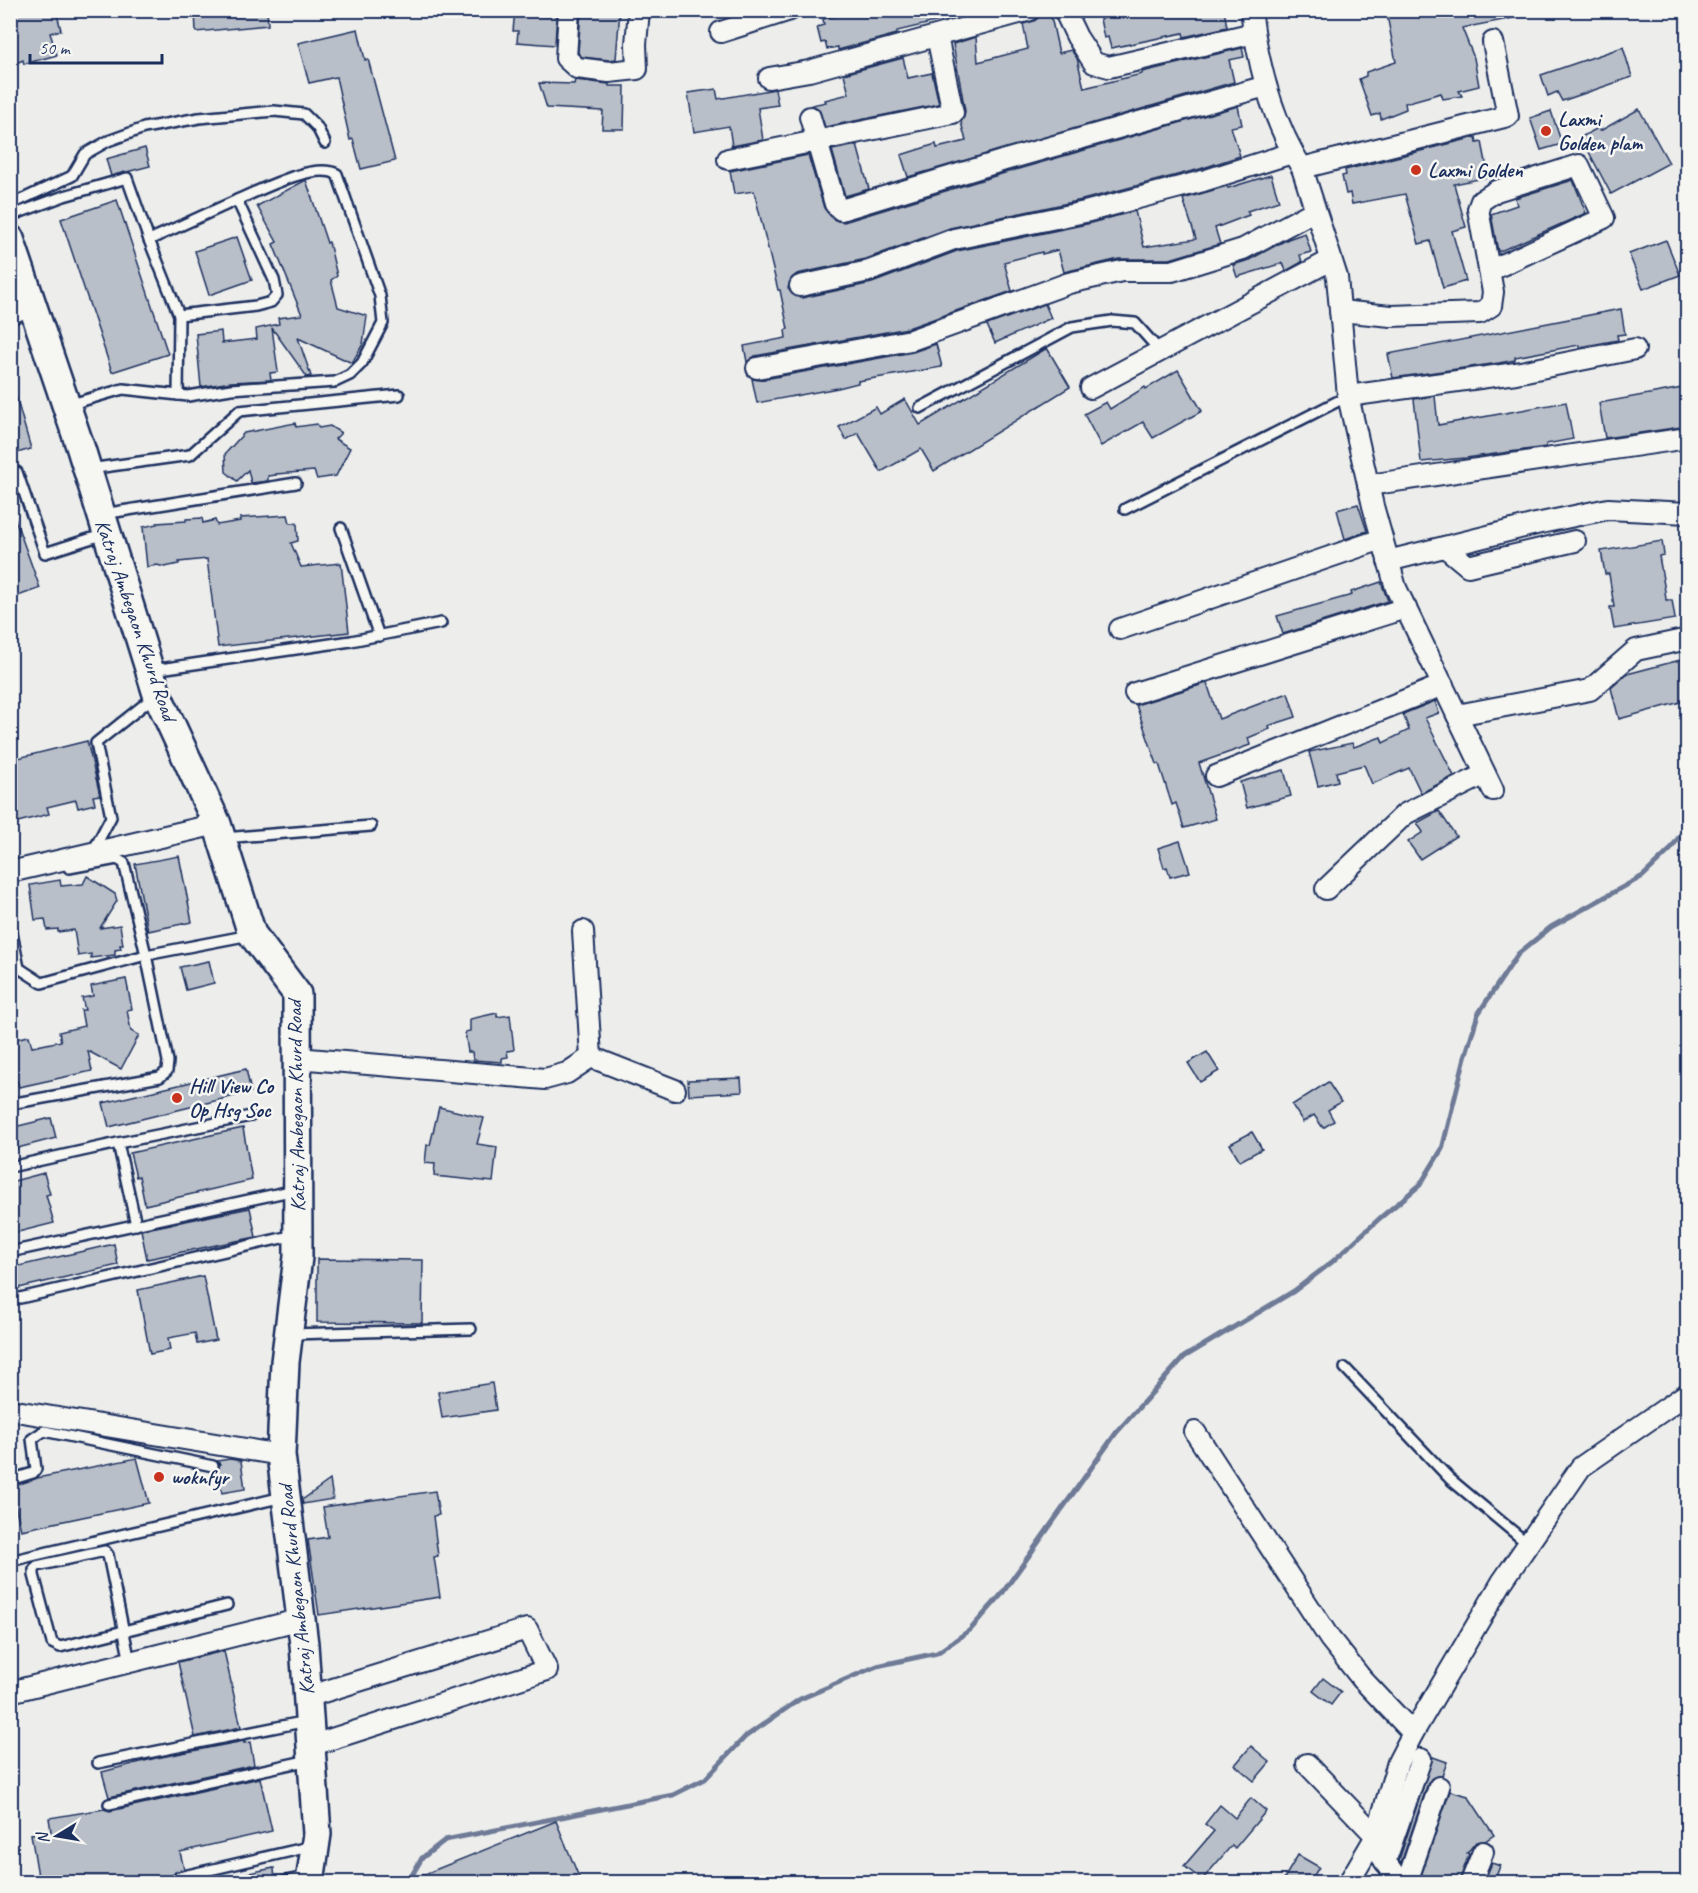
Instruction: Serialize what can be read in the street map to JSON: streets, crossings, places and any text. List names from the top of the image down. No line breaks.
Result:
{"streets":{"street":["Katraj Ambegaon Khurd Road"]},"places":["Laxmi Golden plam","Laxmi Golden","Hill View Co Op Hsg Soc","woknfyr"],"scale_bar":"50 m","north":"left"}
